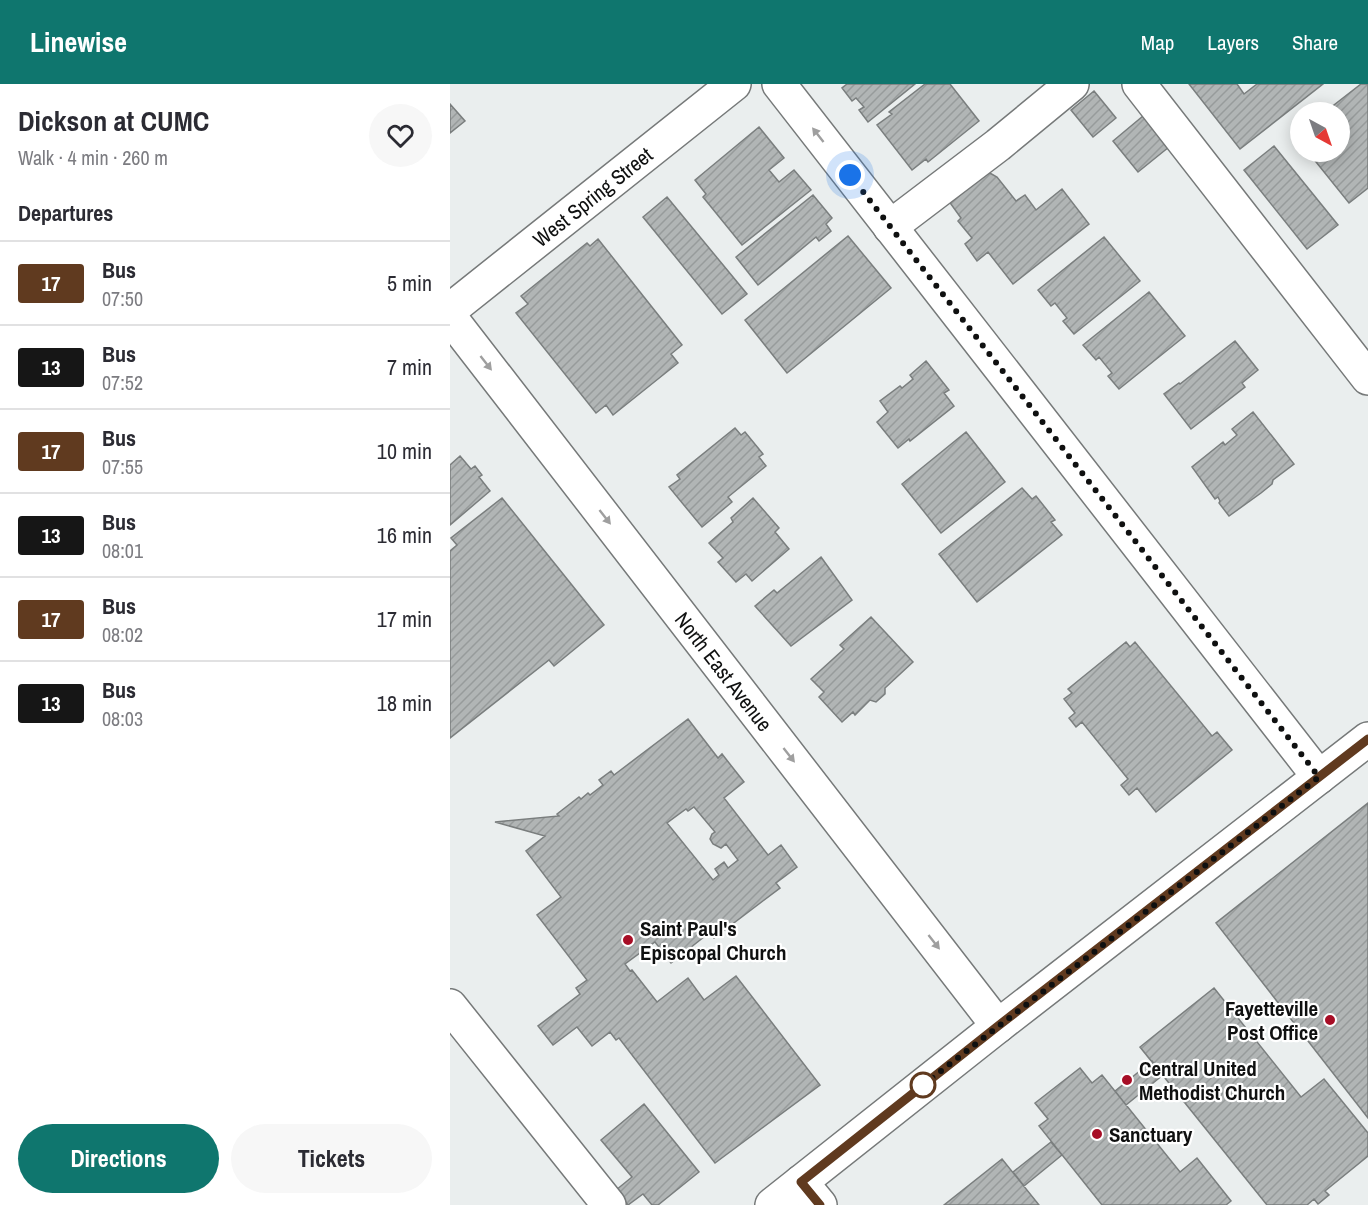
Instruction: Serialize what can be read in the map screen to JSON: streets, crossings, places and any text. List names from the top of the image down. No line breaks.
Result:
{"streets":{"street":["West Spring Street","North East Avenue"]},"one_way":["North East Avenue"],"places":["Saint Paul's Episcopal Church","Fayetteville Post Office","Central United Methodist Church","Sanctuary"],"lines":["bus line 17"],"north":"bottom right","page":{"header":"Linewise","nav":["Map","Layers","Share"],"heading":[["Dickson at CUMC","Walk · 4 min · 260 m"],"Departures"],"list":[{"mark":"17","name":"Bus","note":"07:50","value":"5 min"},{"mark":"13","name":"Bus","note":"07:52","value":"7 min"},{"mark":"17","name":"Bus","note":"07:55","value":"10 min"},{"mark":"13","name":"Bus","note":"08:01","value":"16 min"},{"mark":"17","name":"Bus","note":"08:02","value":"17 min"},{"mark":"13","name":"Bus","note":"08:03","value":"18 min"}],"buttons":["Directions","Tickets"]}}
